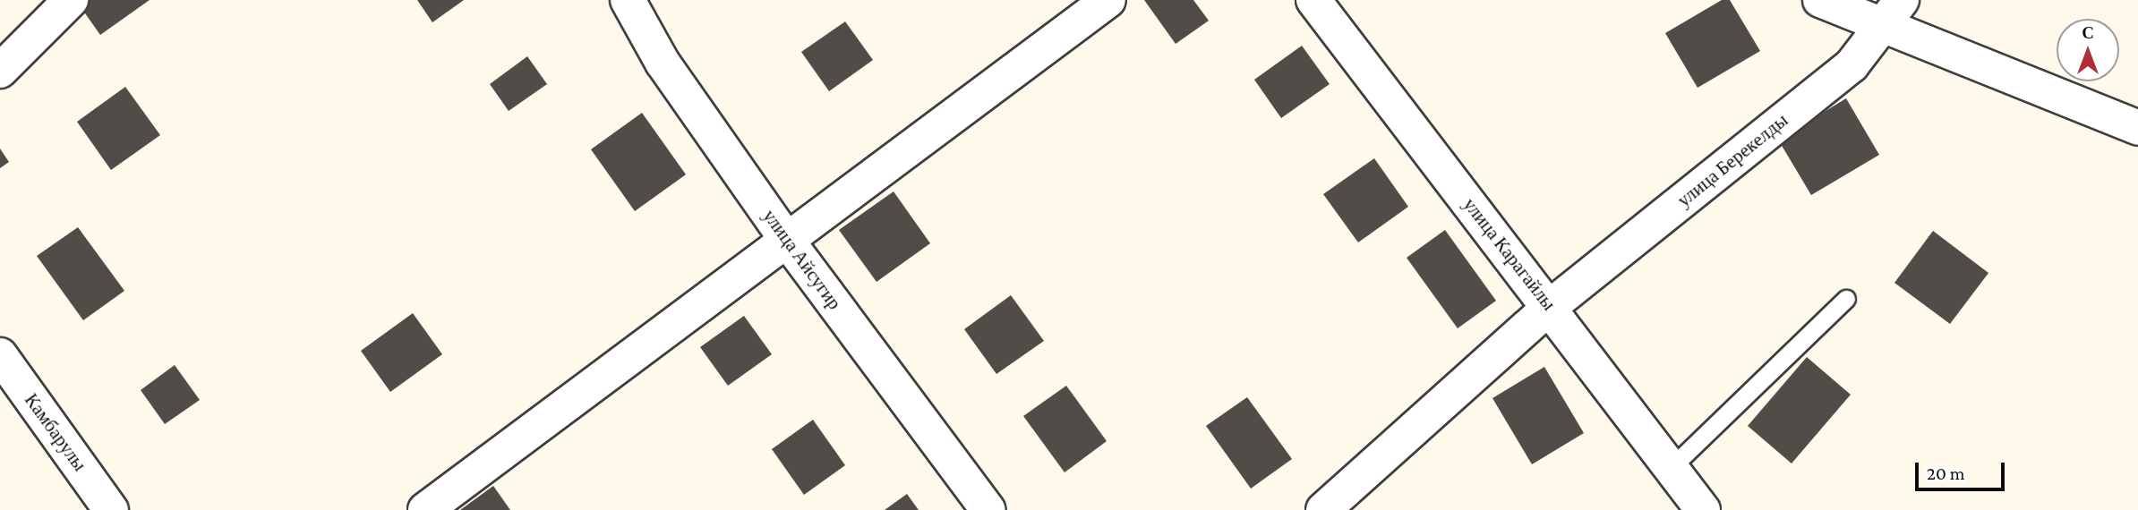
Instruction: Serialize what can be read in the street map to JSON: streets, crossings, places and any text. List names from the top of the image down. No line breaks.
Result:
{"streets":{"street":["улица Берекелды","улица Карагайлы","улица Айсугир","Камбарулы"]},"crossings":[["улица Берекелды","улица Карагайлы"]],"scale_bar":"20 m","north":"top"}
